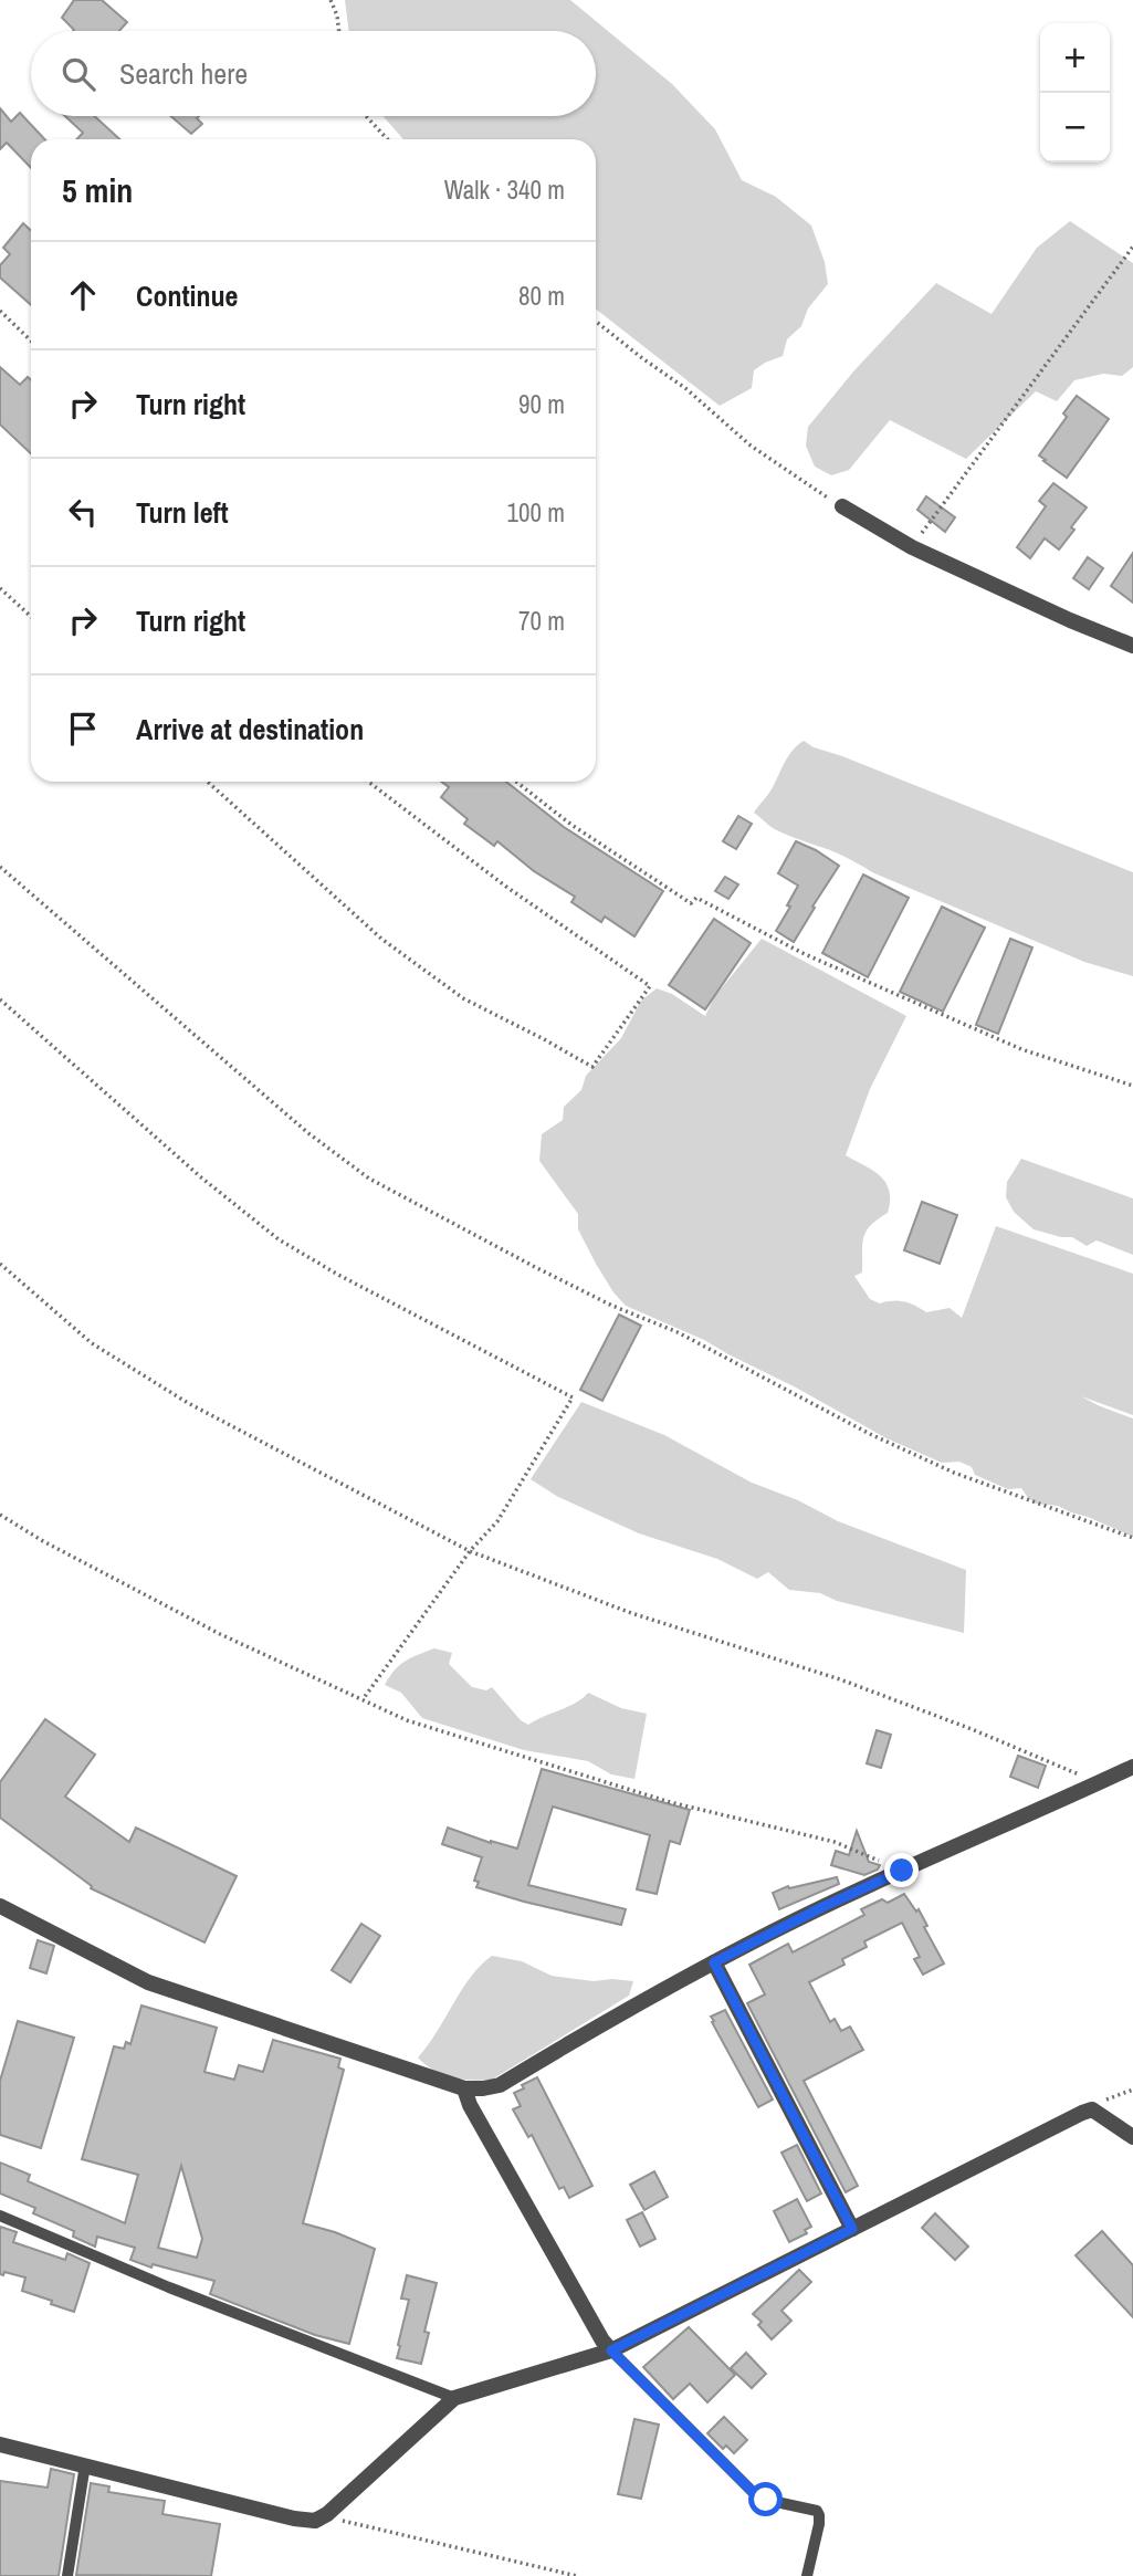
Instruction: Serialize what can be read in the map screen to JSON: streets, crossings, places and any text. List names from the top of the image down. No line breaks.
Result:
{"page":{"map_buttons":["+","−"],"search":"Search here","heading":["5 min","Walk · 340 m"],"list":[["Continue","80 m"],["Turn right","90 m"],["Turn left","100 m"],["Turn right","70 m"],"Arrive at destination"]}}
